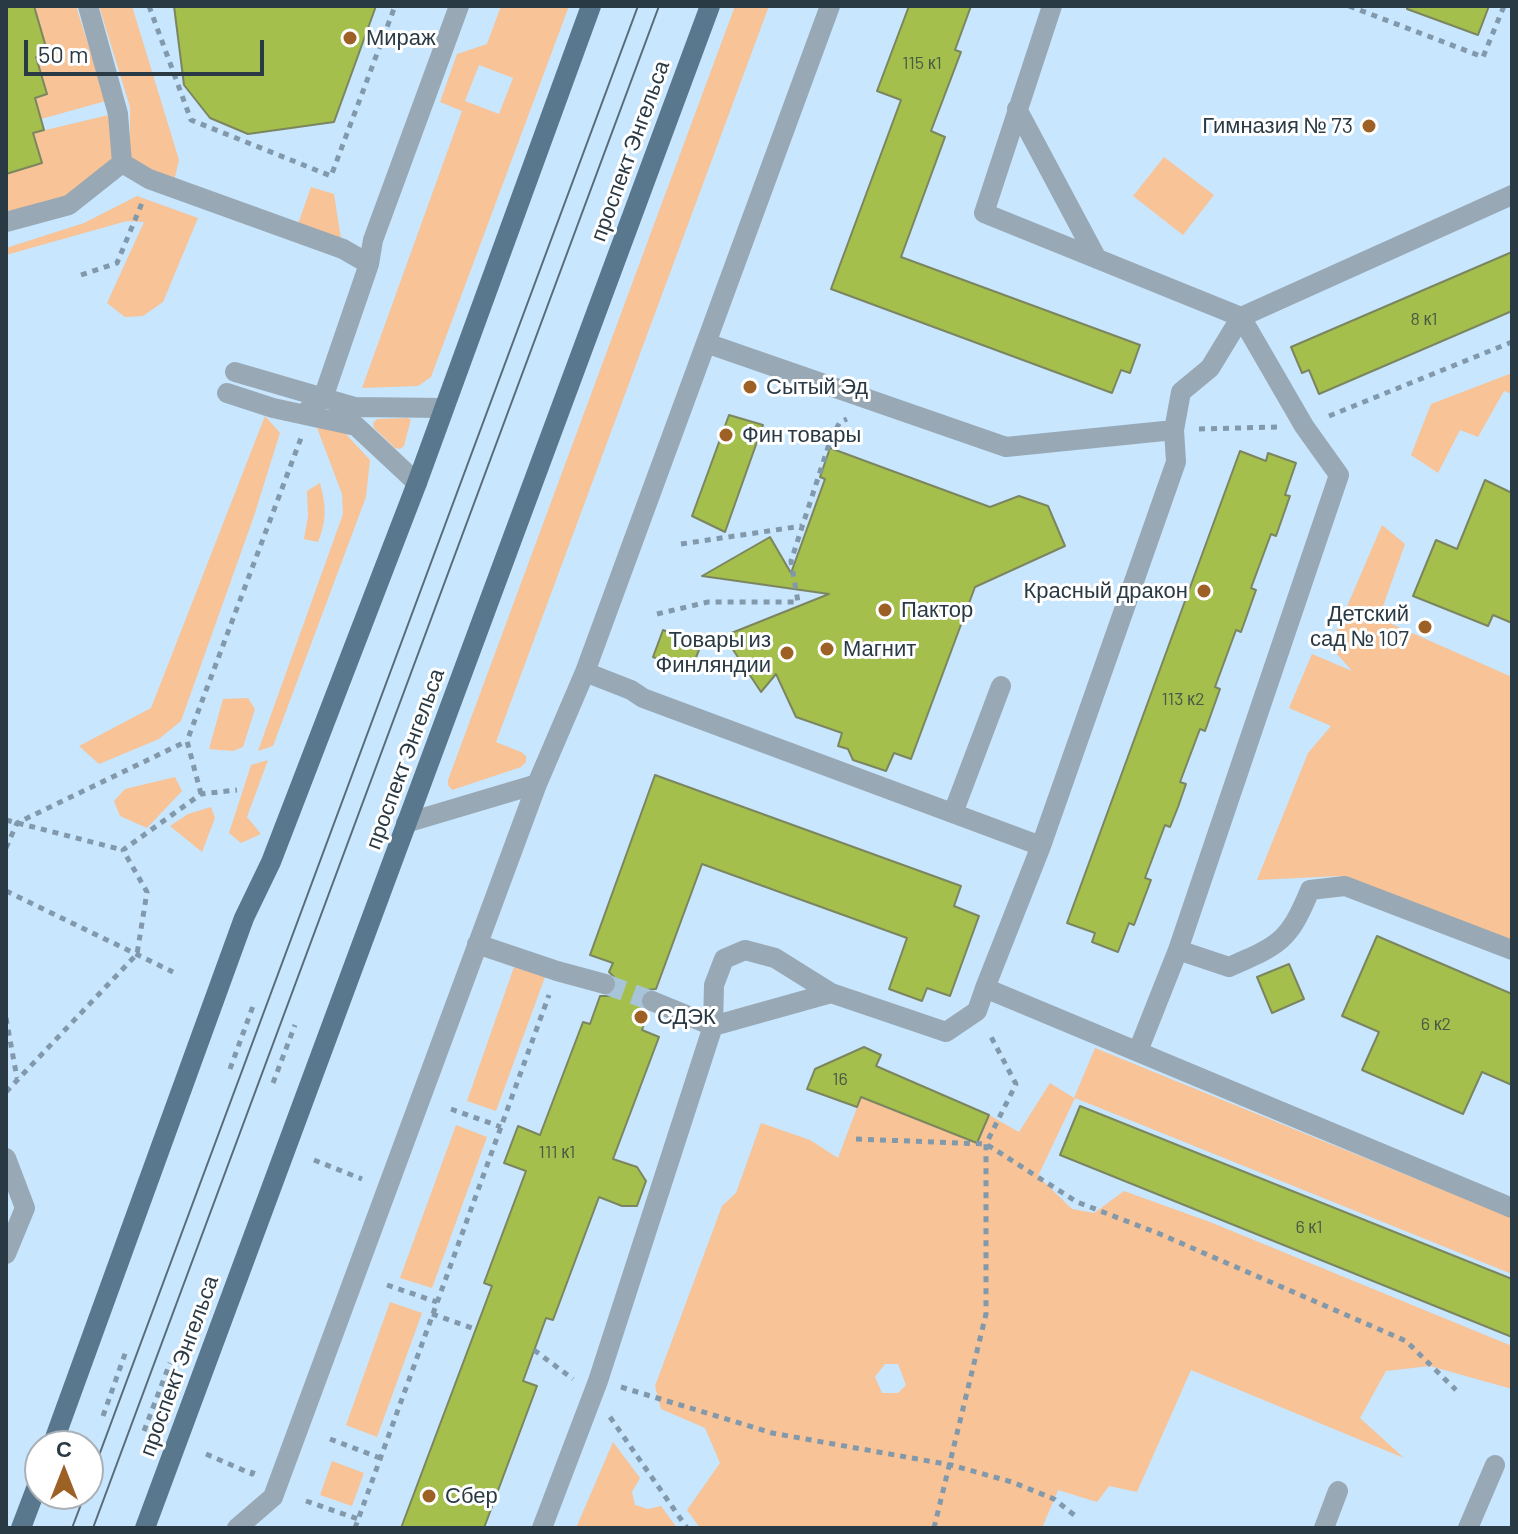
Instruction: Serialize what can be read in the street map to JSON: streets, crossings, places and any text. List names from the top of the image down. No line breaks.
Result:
{"streets":{"main road":["проспект Энгельса"]},"places":["Мираж","Гимназия № 73","Сытый Эд","Фин товары","Красный дракон","Пактор","Детский сад № 107","Магнит","Товары из Финляндии","СДЭК","Сбер"],"house_numbers":["115 к1","8 к1","113 к2","6 к2","16","111 к1","6 к1"],"scale_bar":"50 m","north":"top"}
